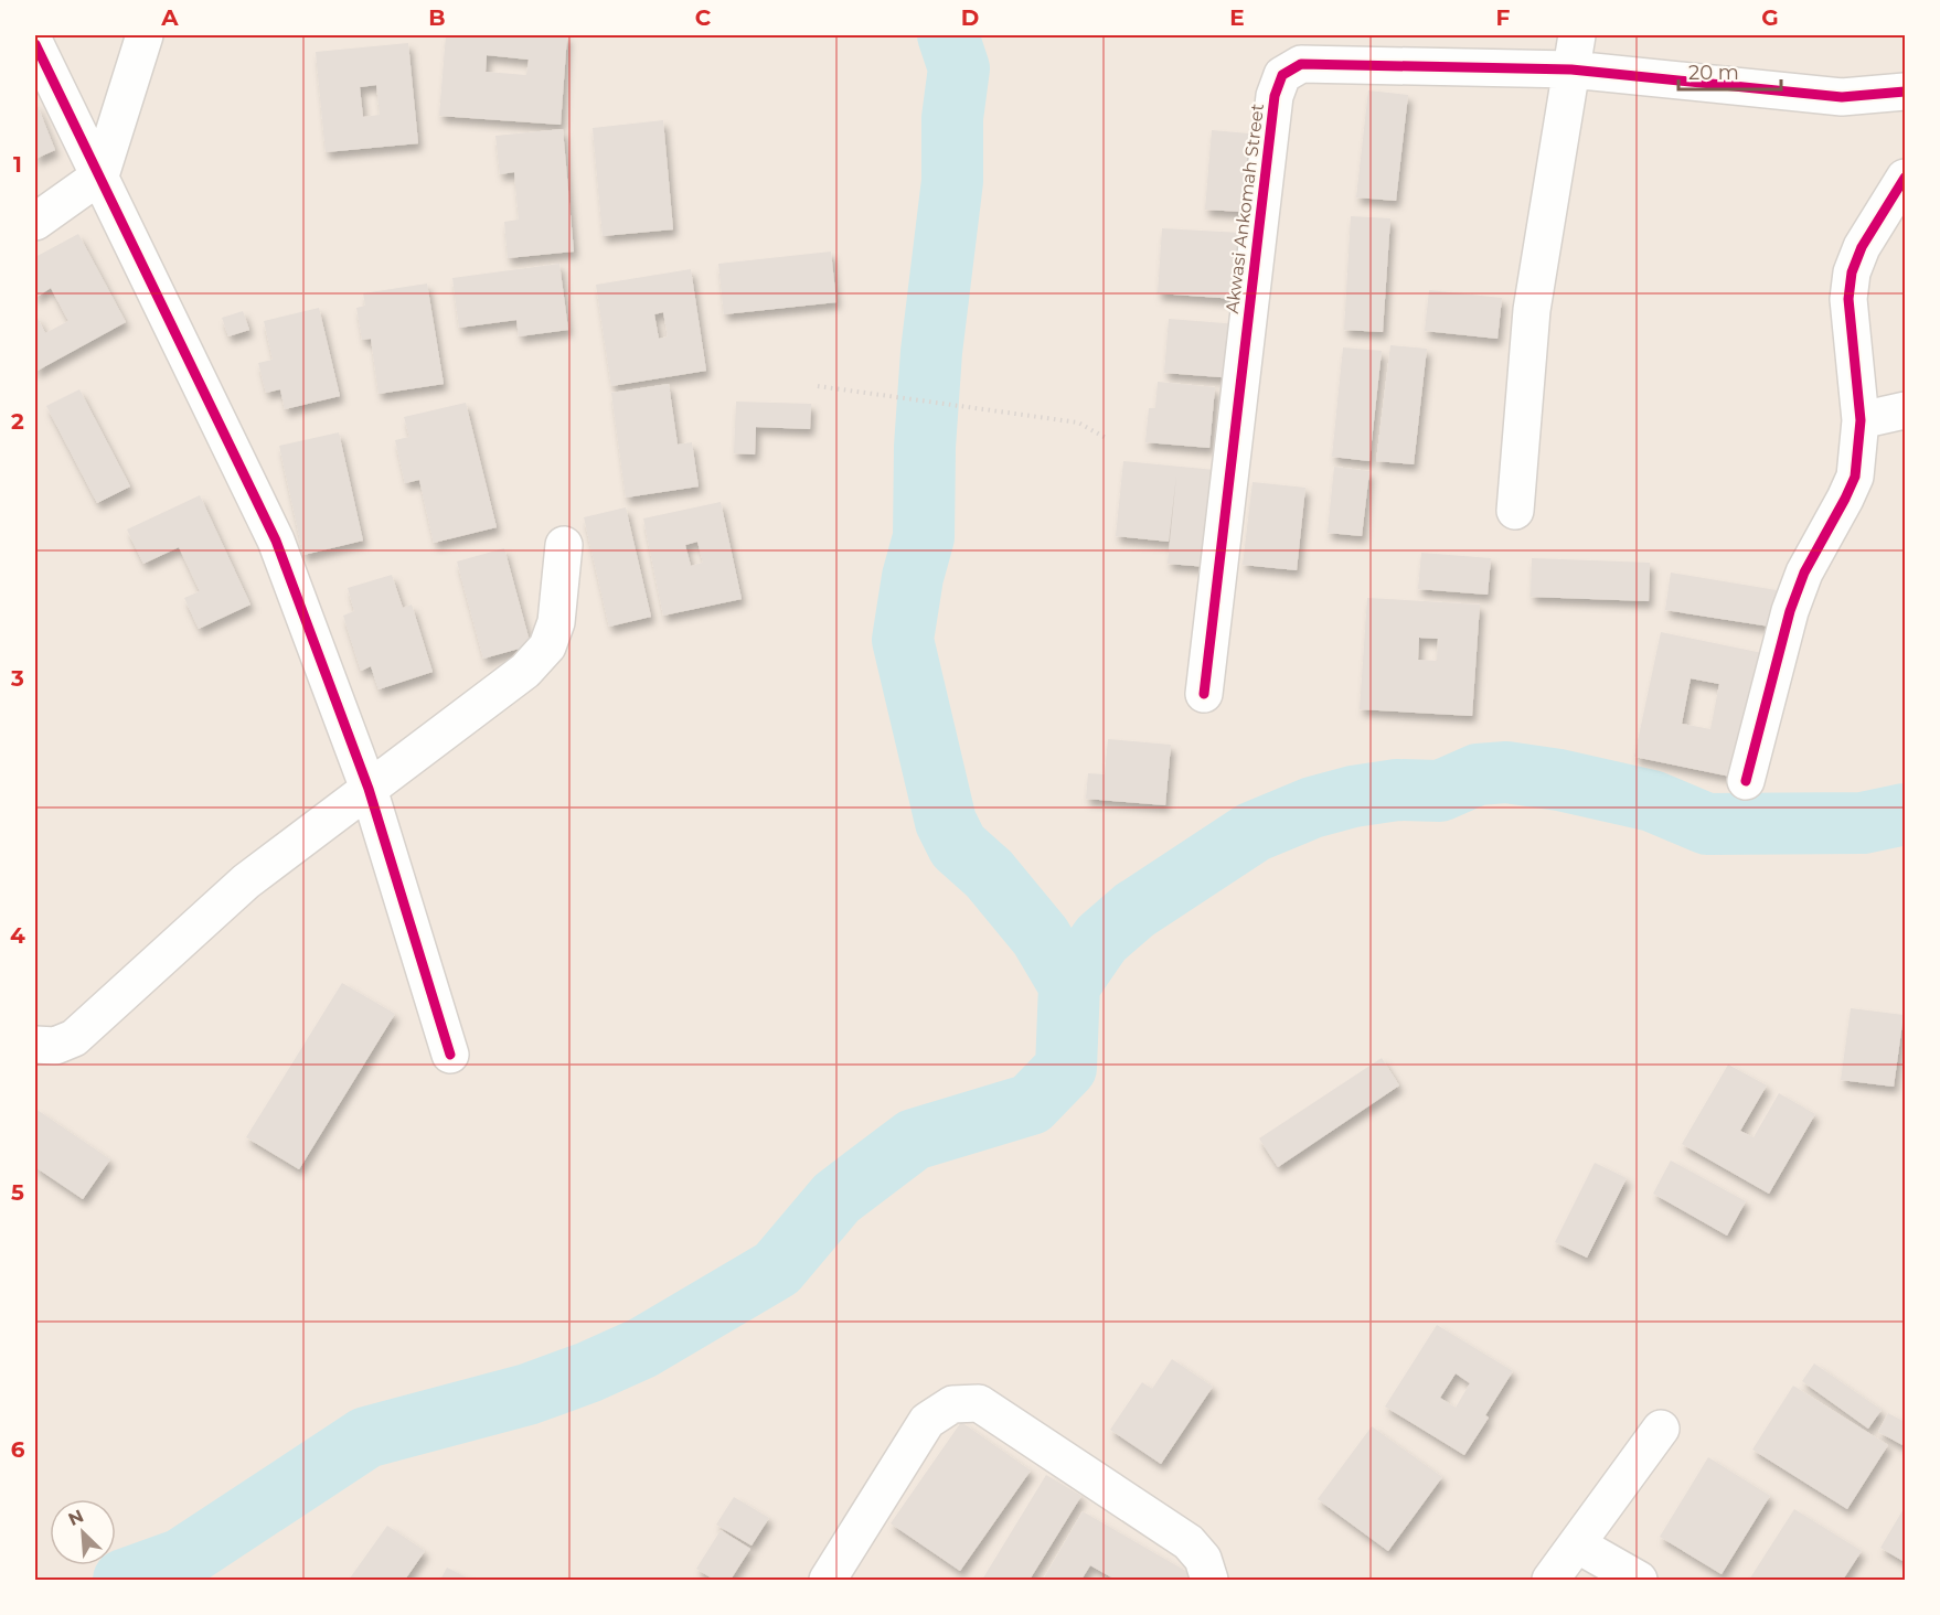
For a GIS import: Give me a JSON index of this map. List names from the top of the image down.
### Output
{
  "streets": {
    "street": ["Akwasi Ankomah Street"]
  },
  "scale_bar": "20 m",
  "north": "top left",
  "grid": {
    "columns": [
      "A",
      "B",
      "C",
      "D",
      "E",
      "F",
      "G"
    ],
    "rows": [
      "1",
      "2",
      "3",
      "4",
      "5",
      "6"
    ]
  }
}
